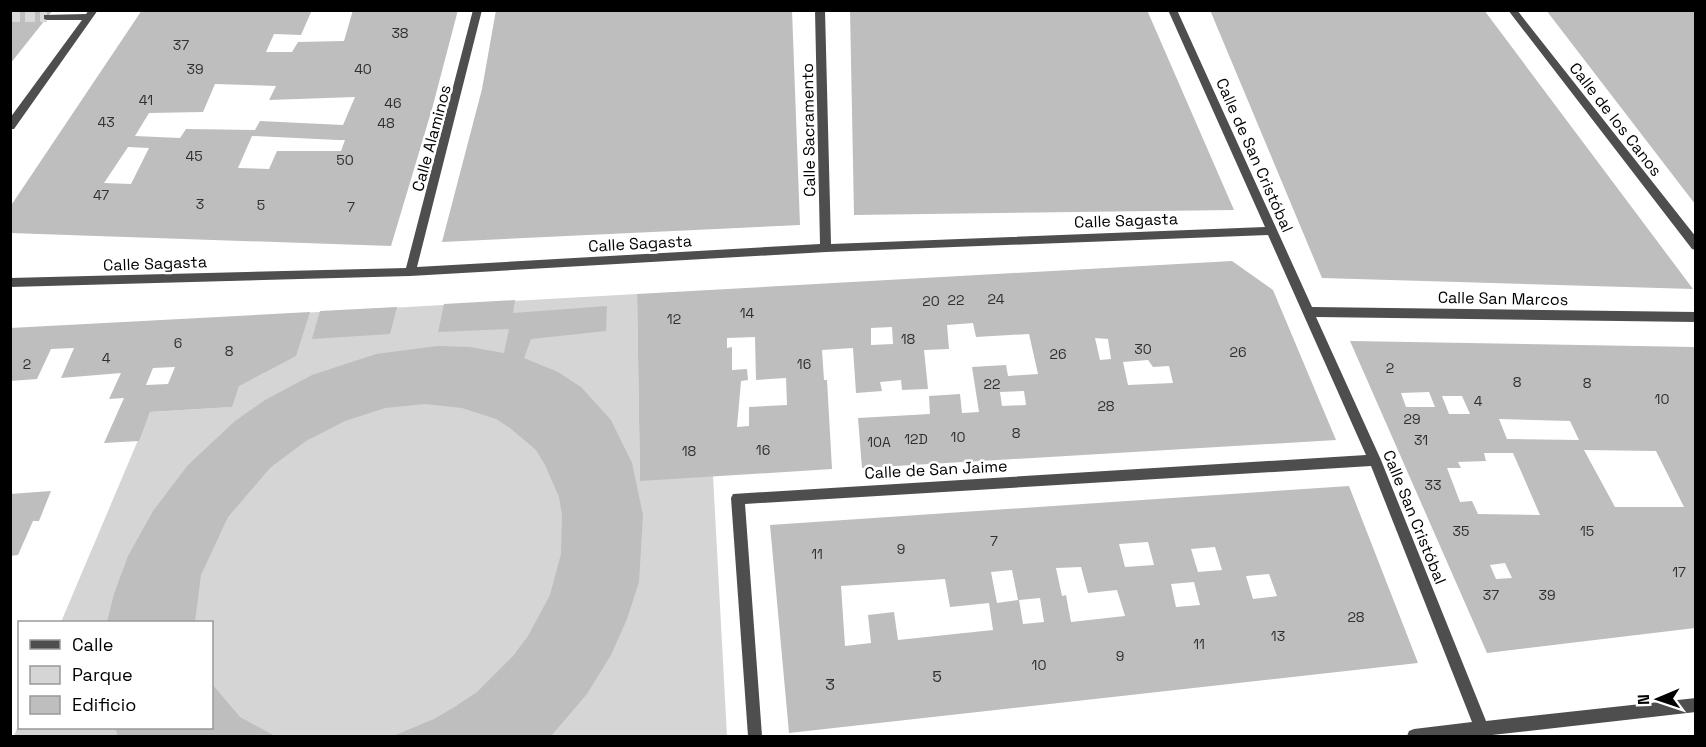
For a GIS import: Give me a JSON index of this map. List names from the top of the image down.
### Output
{
  "streets": {
    "street": [
      "Calle de los Canos",
      "Calle Sacramento",
      "Calle Alaminos",
      "Calle de San Cristóbal",
      "Calle Sagasta",
      "Calle San Marcos",
      "Calle de San Jaime",
      "Calle San Cristóbal"
    ]
  },
  "crossings": [
    ["Calle Sacramento", "Calle Sagasta"],
    ["Calle Alaminos", "Calle Sagasta"],
    ["Calle de San Cristóbal", "Calle Sagasta"],
    ["Calle de San Cristóbal", "Calle San Marcos"],
    ["Calle de San Cristóbal", "Calle San Cristóbal"],
    ["Calle San Marcos", "Calle San Cristóbal"],
    ["Calle de San Jaime", "Calle San Cristóbal"]
  ],
  "house_numbers": [
    "38",
    "37",
    "39",
    "40",
    "41",
    "46",
    "43",
    "48",
    "45",
    "50",
    "47",
    "3",
    "5",
    "7",
    "24",
    "22",
    "20",
    "14",
    "12",
    "18",
    "6",
    "30",
    "8",
    "26",
    "26",
    "4",
    "2",
    "16",
    "2",
    "8",
    "8",
    "22",
    "10",
    "4",
    "28",
    "29",
    "8",
    "10",
    "12D",
    "31",
    "10A",
    "16",
    "18",
    "33",
    "35",
    "15",
    "7",
    "9",
    "11",
    "17",
    "37",
    "39",
    "28",
    "13",
    "11",
    "9",
    "10",
    "5",
    "3"
  ],
  "legend": ["Calle", "Parque", "Edificio"],
  "north": "left"
}
